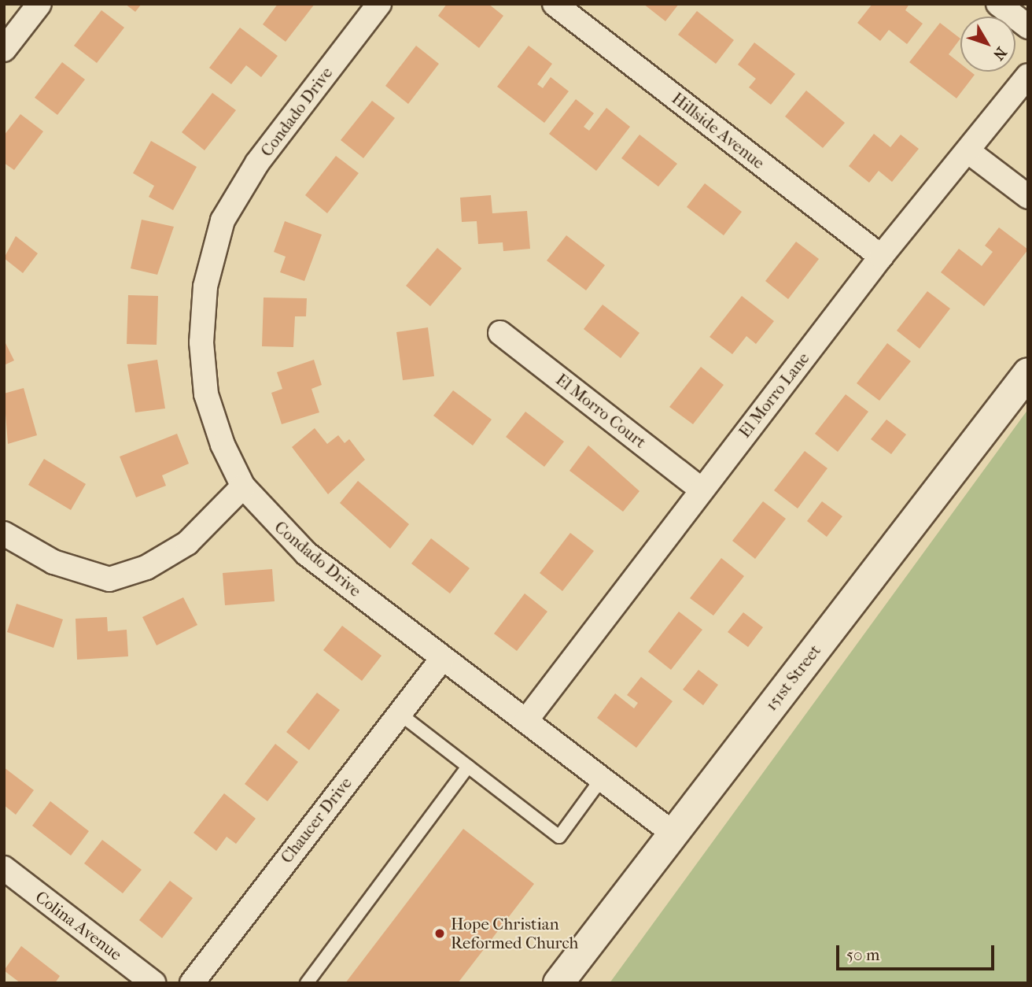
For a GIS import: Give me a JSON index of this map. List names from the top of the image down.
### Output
{
  "streets": {
    "street": [
      "Condado Drive",
      "Hillside Avenue",
      "El Morro Lane",
      "El Morro Court",
      "151st Street",
      "Chaucer Drive",
      "Colina Avenue"
    ]
  },
  "crossings": [
    ["Condado Drive", "El Morro Lane"],
    ["Condado Drive", "151st Street"],
    ["Condado Drive", "Chaucer Drive"],
    ["Hillside Avenue", "El Morro Lane"],
    ["El Morro Lane", "El Morro Court"]
  ],
  "places": ["Hope Christian Reformed Church"],
  "scale_bar": "50 m",
  "north": "bottom right"
}
